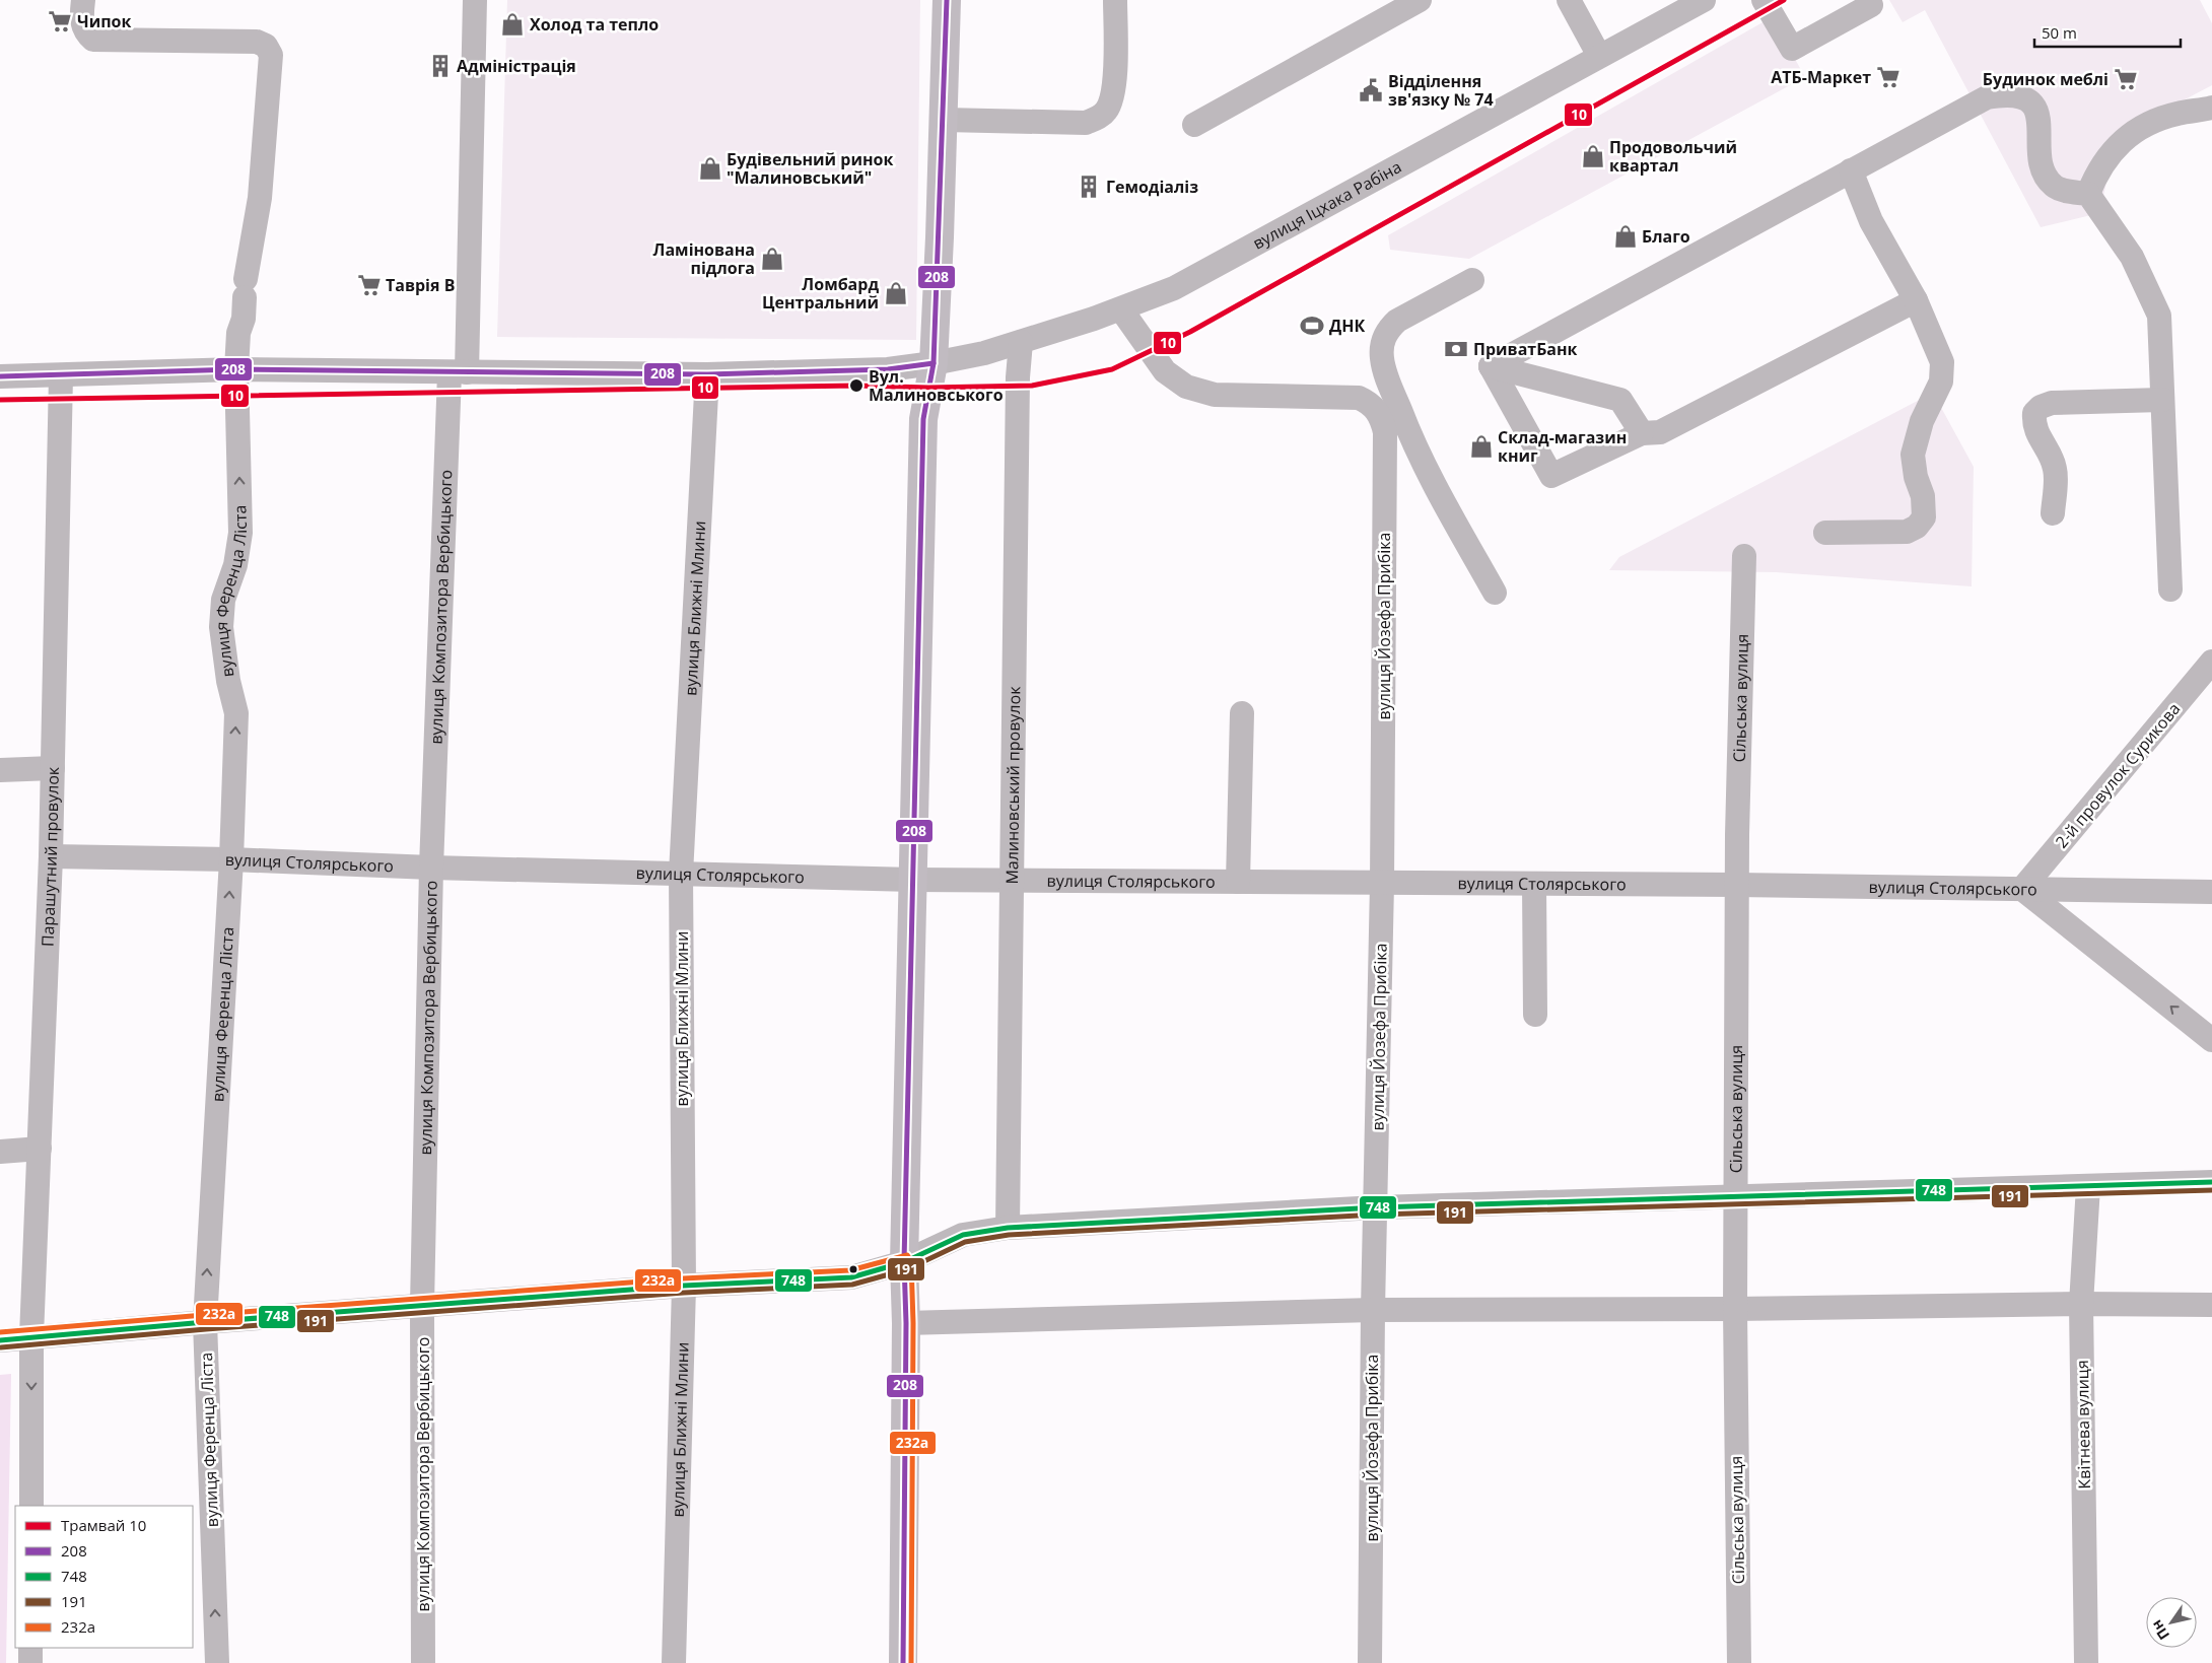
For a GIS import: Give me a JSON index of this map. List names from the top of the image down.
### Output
{
  "streets": {
    "street": [
      "вулиця Іцхака Рабіна",
      "вулиця Ференца Ліста",
      "вулиця Композитора Вербицького",
      "вулиця Ближні Млини",
      "вулиця Йозефа Прибіка",
      "Сільська вулиця",
      "2-й провулок Сурикова",
      "Малиновський провулок",
      "Парашутний провулок",
      "вулиця Столярського",
      "Квітнева вулиця"
    ]
  },
  "crossings": [
    ["вулиця Іцхака Рабіна", "вулиця Ференца Ліста"],
    ["вулиця Іцхака Рабіна", "вулиця Композитора Вербицького"],
    ["вулиця Іцхака Рабіна", "вулиця Ближні Млини"],
    ["вулиця Іцхака Рабіна", "Малиновський провулок"],
    ["вулиця Іцхака Рабіна", "Парашутний провулок"],
    ["вулиця Ференца Ліста", "вулиця Столярського"],
    ["вулиця Композитора Вербицького", "вулиця Столярського"],
    ["вулиця Ближні Млини", "вулиця Столярського"],
    ["вулиця Йозефа Прибіка", "вулиця Столярського"],
    ["Сільська вулиця", "вулиця Столярського"],
    ["2-й провулок Сурикова", "вулиця Столярського"],
    ["Малиновський провулок", "вулиця Столярського"],
    ["Парашутний провулок", "вулиця Столярського"]
  ],
  "one_way": ["вулиця Ференца Ліста"],
  "places": {
    "supermarket": [
      "Чипок",
      "АТБ-Маркет",
      "Будинок меблі",
      "Таврія В"
    ],
    "shop": [
      "Холод та тепло",
      "Продовольчий квартал",
      "Будівельний ринок \"Малиновський\"",
      "Благо",
      "Ламінована підлога",
      "Ломбард Центральний",
      "Склад-магазин книг"
    ],
    "building": ["Адміністрація", "Гемодіаліз"],
    "public building": ["Відділення зв'язку № 74"],
    "sports": ["ДНК"],
    "bank": ["ПриватБанк"],
    "other": ["Вул. Малиновського"]
  },
  "lines": [
    "tram line 10",
    "transit line 208",
    "transit line 748",
    "transit line 191",
    "transit line 232а"
  ],
  "legend": [
    "Трамвай 10",
    "208",
    "748",
    "191",
    "232а"
  ],
  "scale_bar": "50 m",
  "north": "bottom left"
}
